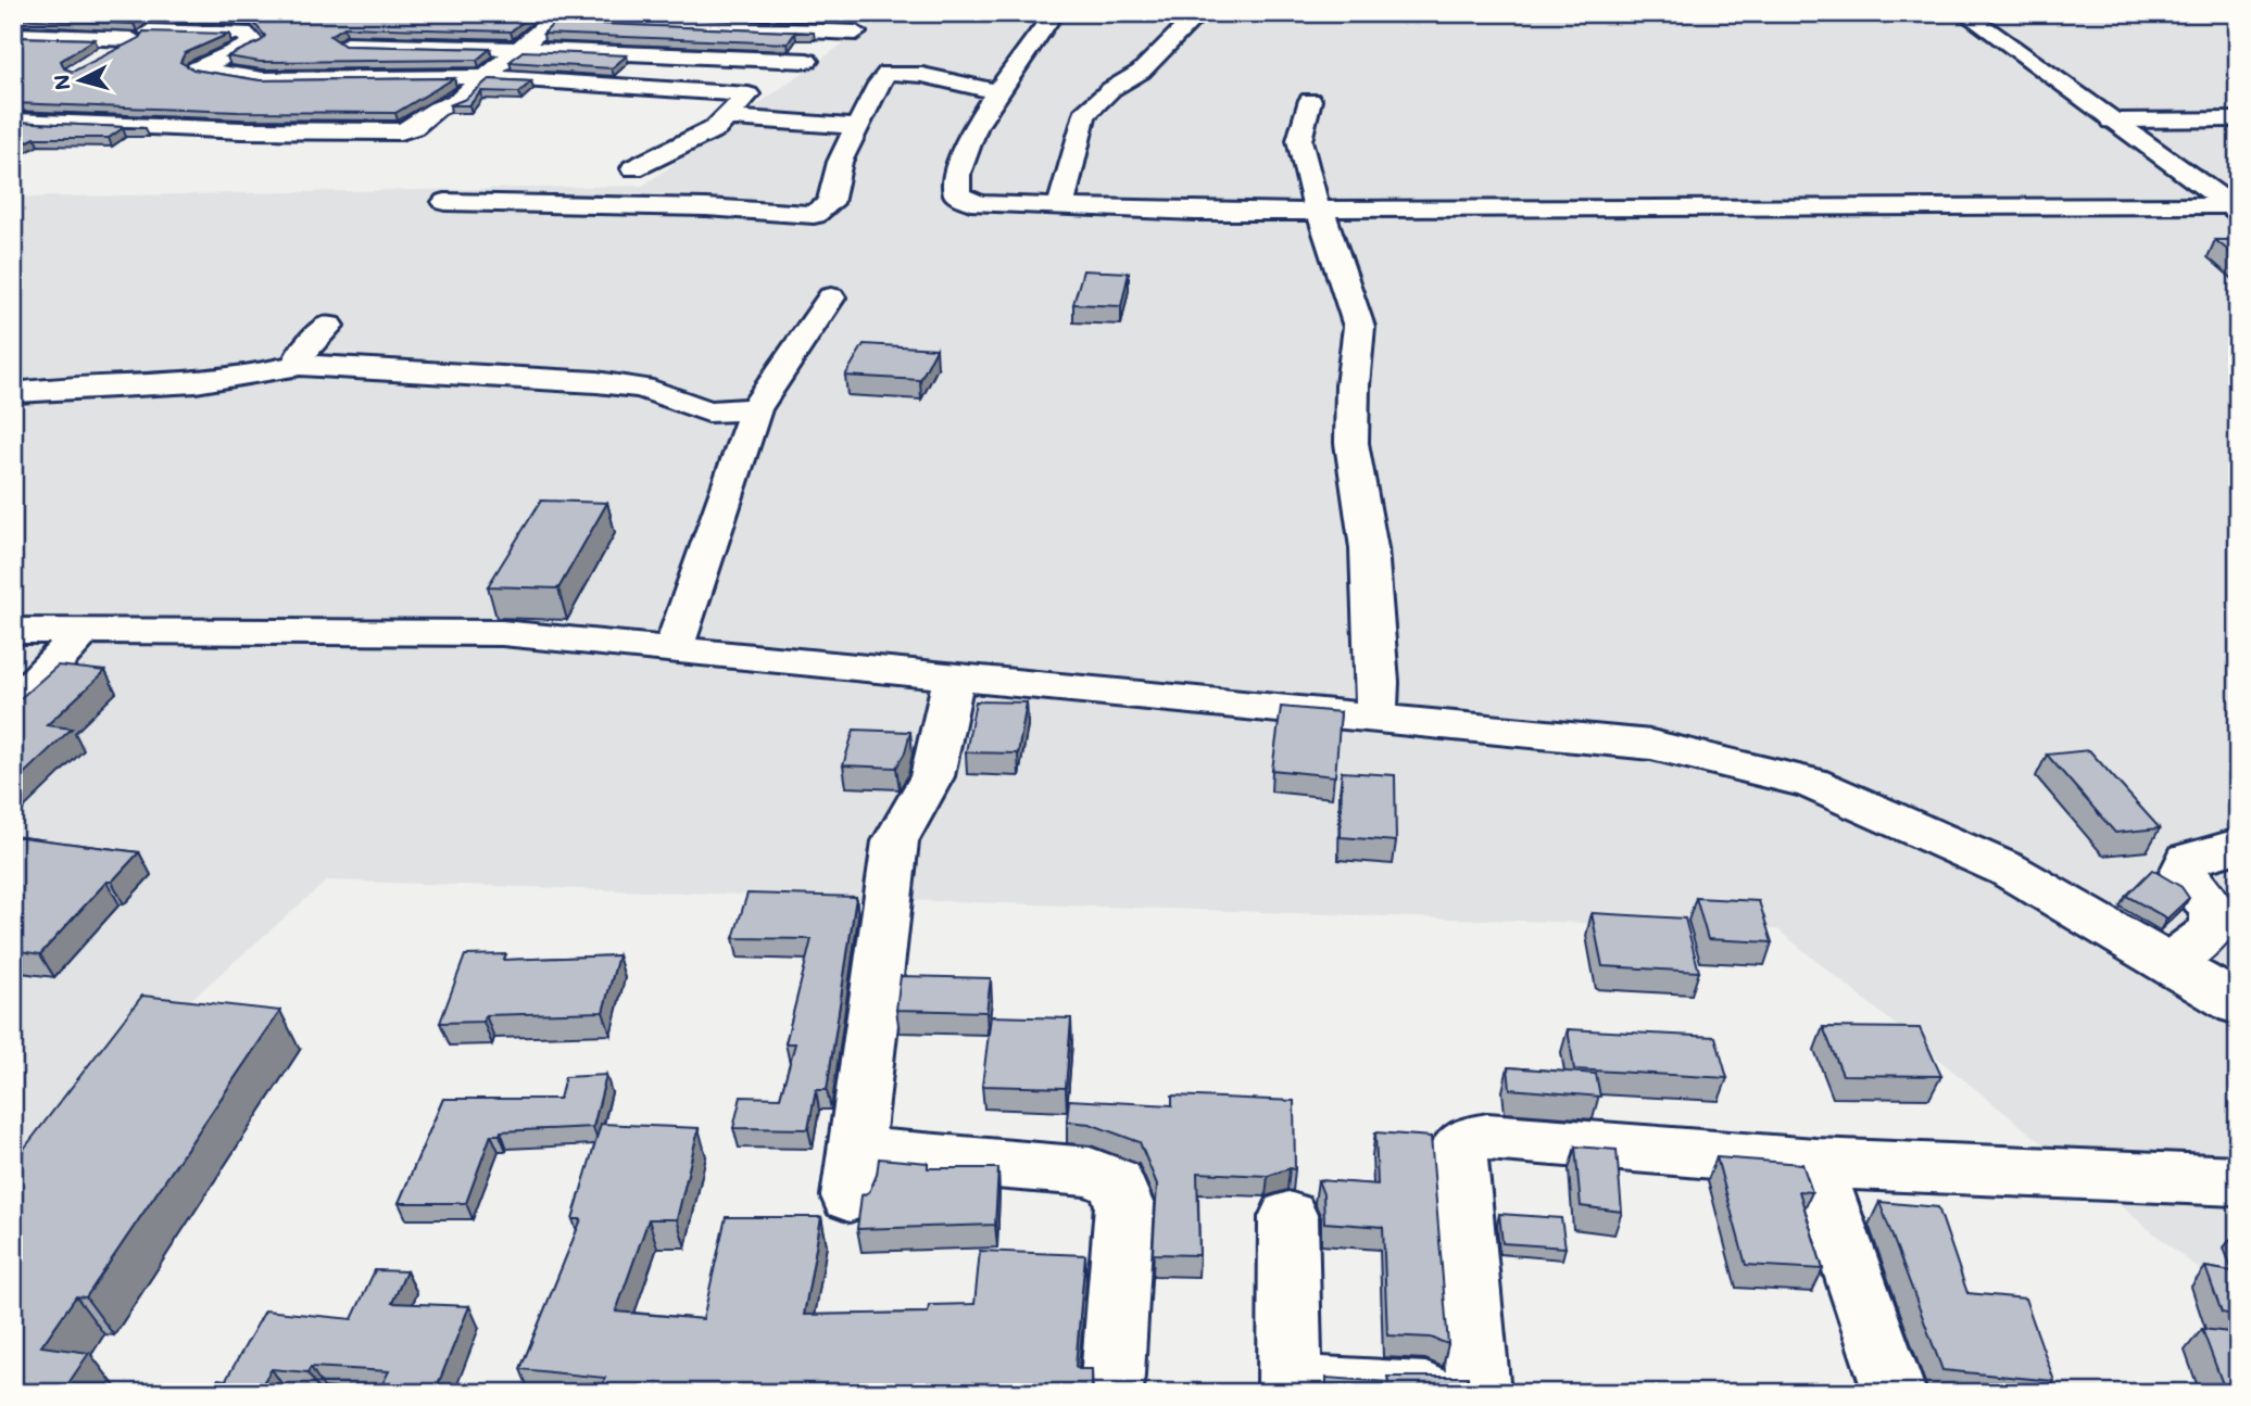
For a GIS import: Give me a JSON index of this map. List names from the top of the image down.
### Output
{
  "north": "left"
}
